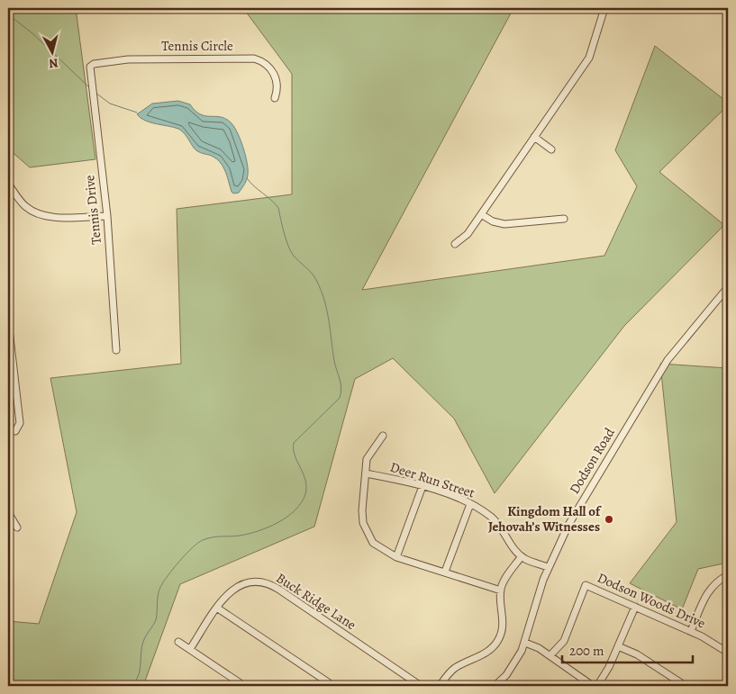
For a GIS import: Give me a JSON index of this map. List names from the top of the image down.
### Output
{
  "streets": {
    "street": [
      "Tennis Circle",
      "Tennis Drive",
      "Dodson Road",
      "Deer Run Street",
      "Dodson Woods Drive",
      "Buck Ridge Lane"
    ]
  },
  "crossings": [
    ["Tennis Circle", "Tennis Drive"]
  ],
  "places": ["Kingdom Hall of Jehovah’s Witnesses"],
  "scale_bar": "200 m",
  "north": "bottom"
}
